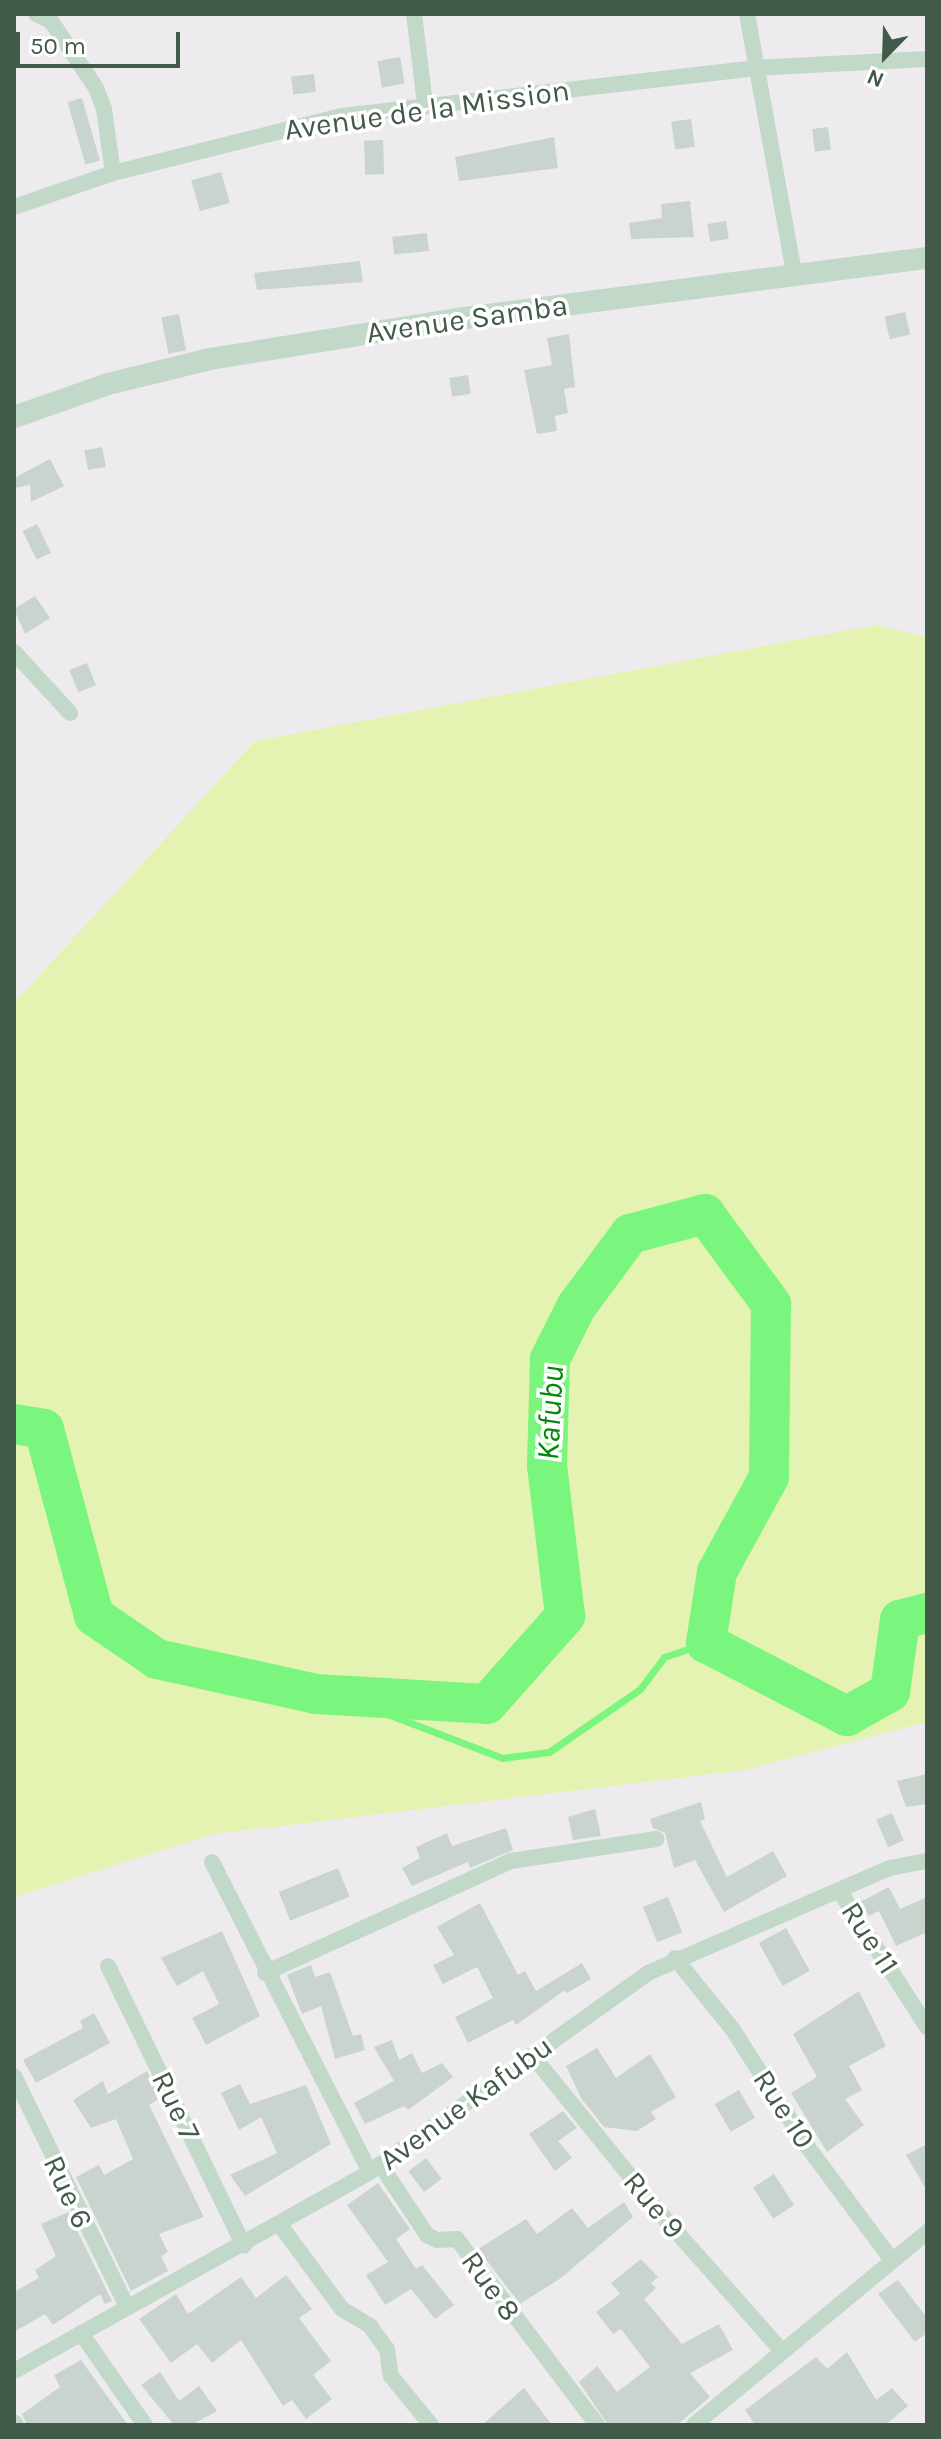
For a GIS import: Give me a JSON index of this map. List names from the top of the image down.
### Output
{
  "streets": {
    "street": [
      "Avenue de la Mission",
      "Avenue Samba",
      "Rue 11",
      "Avenue Kafubu",
      "Rue 7",
      "Rue 10",
      "Rue 6",
      "Rue 9",
      "Rue 8"
    ]
  },
  "crossings": [
    ["Rue 11", "Avenue Kafubu"],
    ["Avenue Kafubu", "Rue 7"],
    ["Avenue Kafubu", "Rue 10"],
    ["Avenue Kafubu", "Rue 6"],
    ["Avenue Kafubu", "Rue 9"],
    ["Avenue Kafubu", "Rue 8"]
  ],
  "water": ["Kafubu"],
  "scale_bar": "50 m",
  "north": "bottom left"
}
